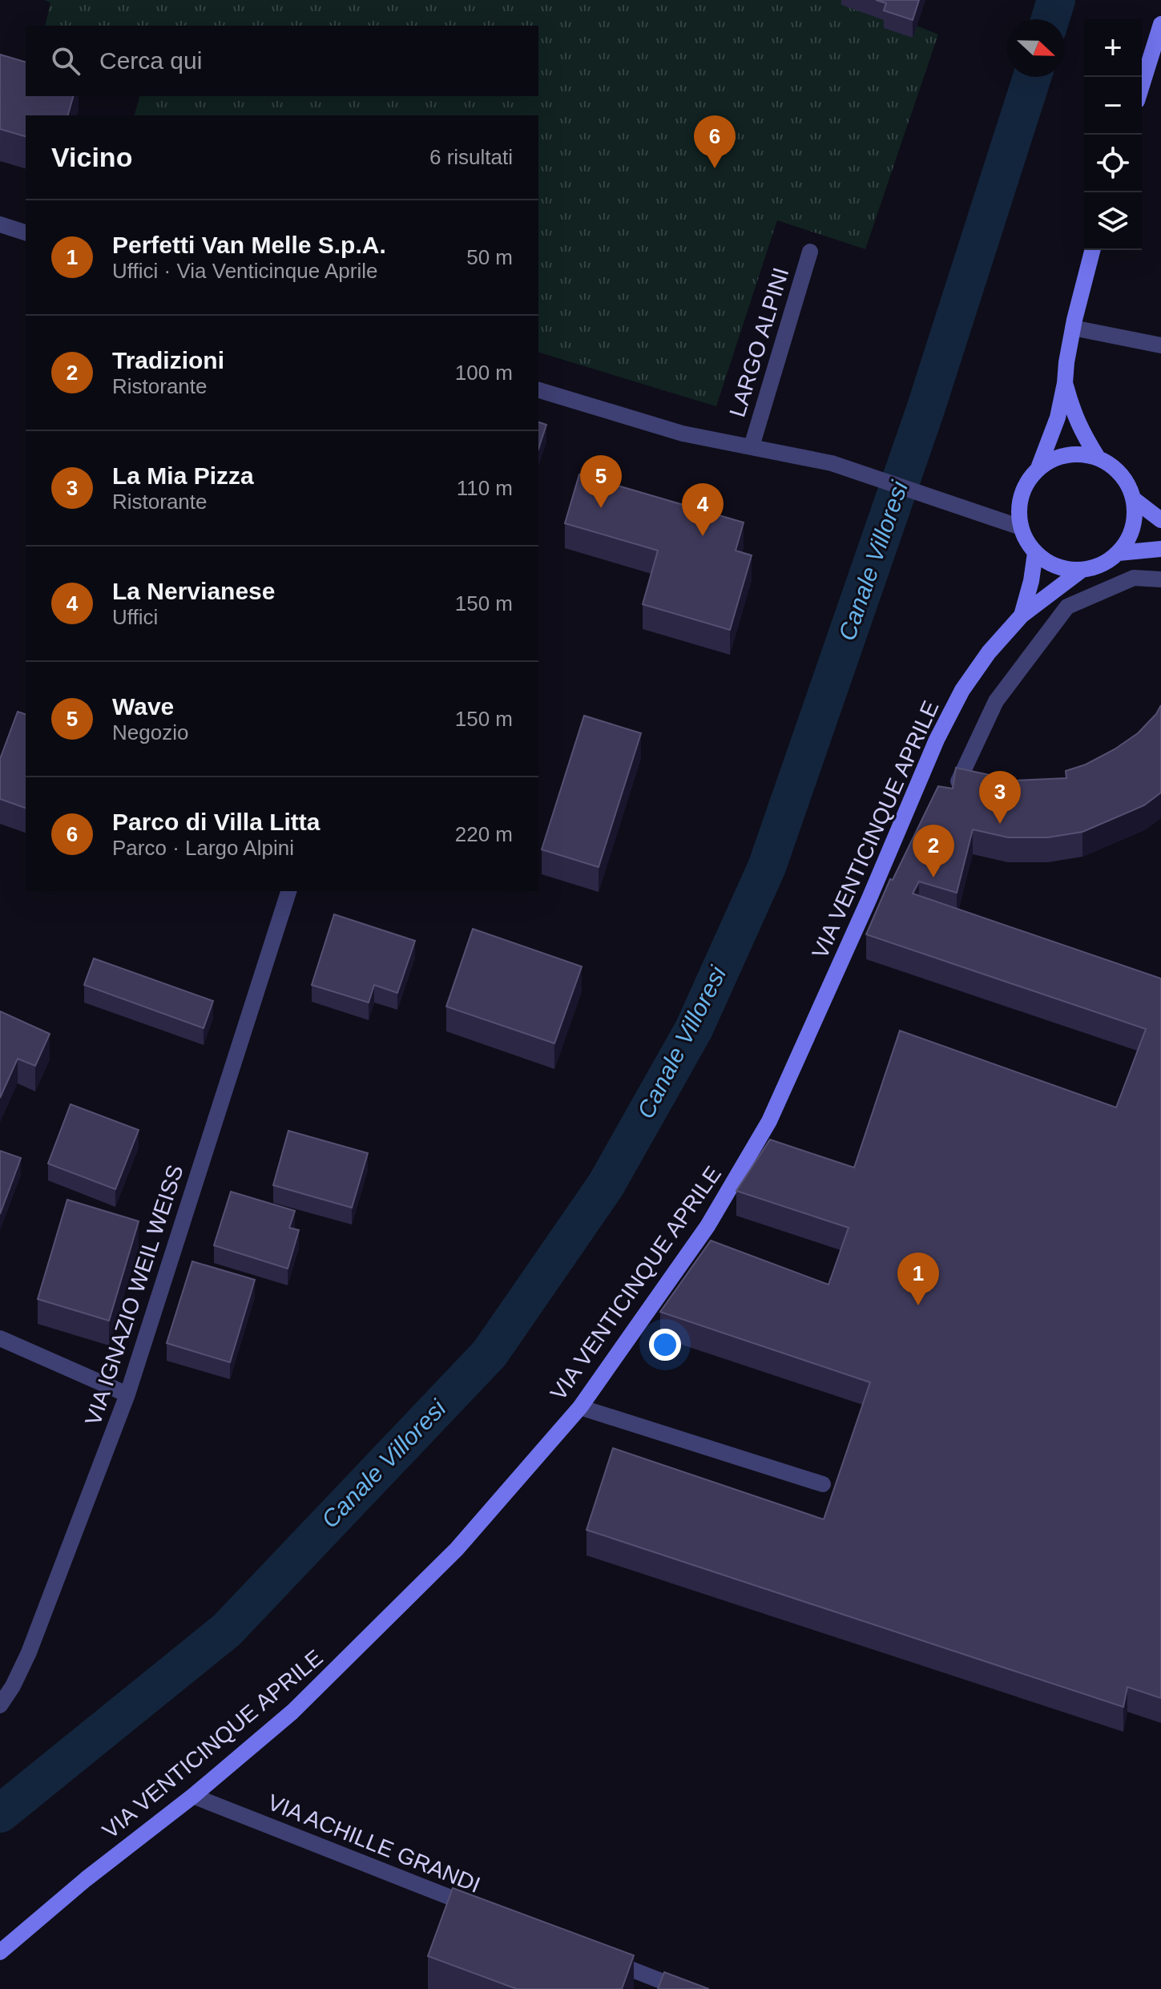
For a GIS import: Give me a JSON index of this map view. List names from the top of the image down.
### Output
{
  "streets": {
    "street": [
      "LARGO ALPINI",
      "VIA VENTICINQUE APRILE",
      "VIA IGNAZIO WEIL WEISS",
      "VIA ACHILLE GRANDI"
    ]
  },
  "crossings": [
    ["VIA VENTICINQUE APRILE", "VIA ACHILLE GRANDI"]
  ],
  "water": ["Canale Villoresi"],
  "north": "right",
  "page": {
    "map_buttons": ["+", "−"],
    "search": "Cerca qui",
    "pins": [
      "6",
      "5",
      "4",
      "3",
      "2",
      "1"
    ],
    "heading": ["Vicino", "6 risultati"],
    "list": [
      {
        "mark": "1",
        "name": "Perfetti Van Melle S.p.A.",
        "note": "Uffici · Via Venticinque Aprile",
        "value": "50 m"
      },
      {
        "mark": "2",
        "name": "Tradizioni",
        "note": "Ristorante",
        "value": "100 m"
      },
      {
        "mark": "3",
        "name": "La Mia Pizza",
        "note": "Ristorante",
        "value": "110 m"
      },
      {
        "mark": "4",
        "name": "La Nervianese",
        "note": "Uffici",
        "value": "150 m"
      },
      {
        "mark": "5",
        "name": "Wave",
        "note": "Negozio",
        "value": "150 m"
      },
      {
        "mark": "6",
        "name": "Parco di Villa Litta",
        "note": "Parco · Largo Alpini",
        "value": "220 m"
      }
    ]
  }
}
